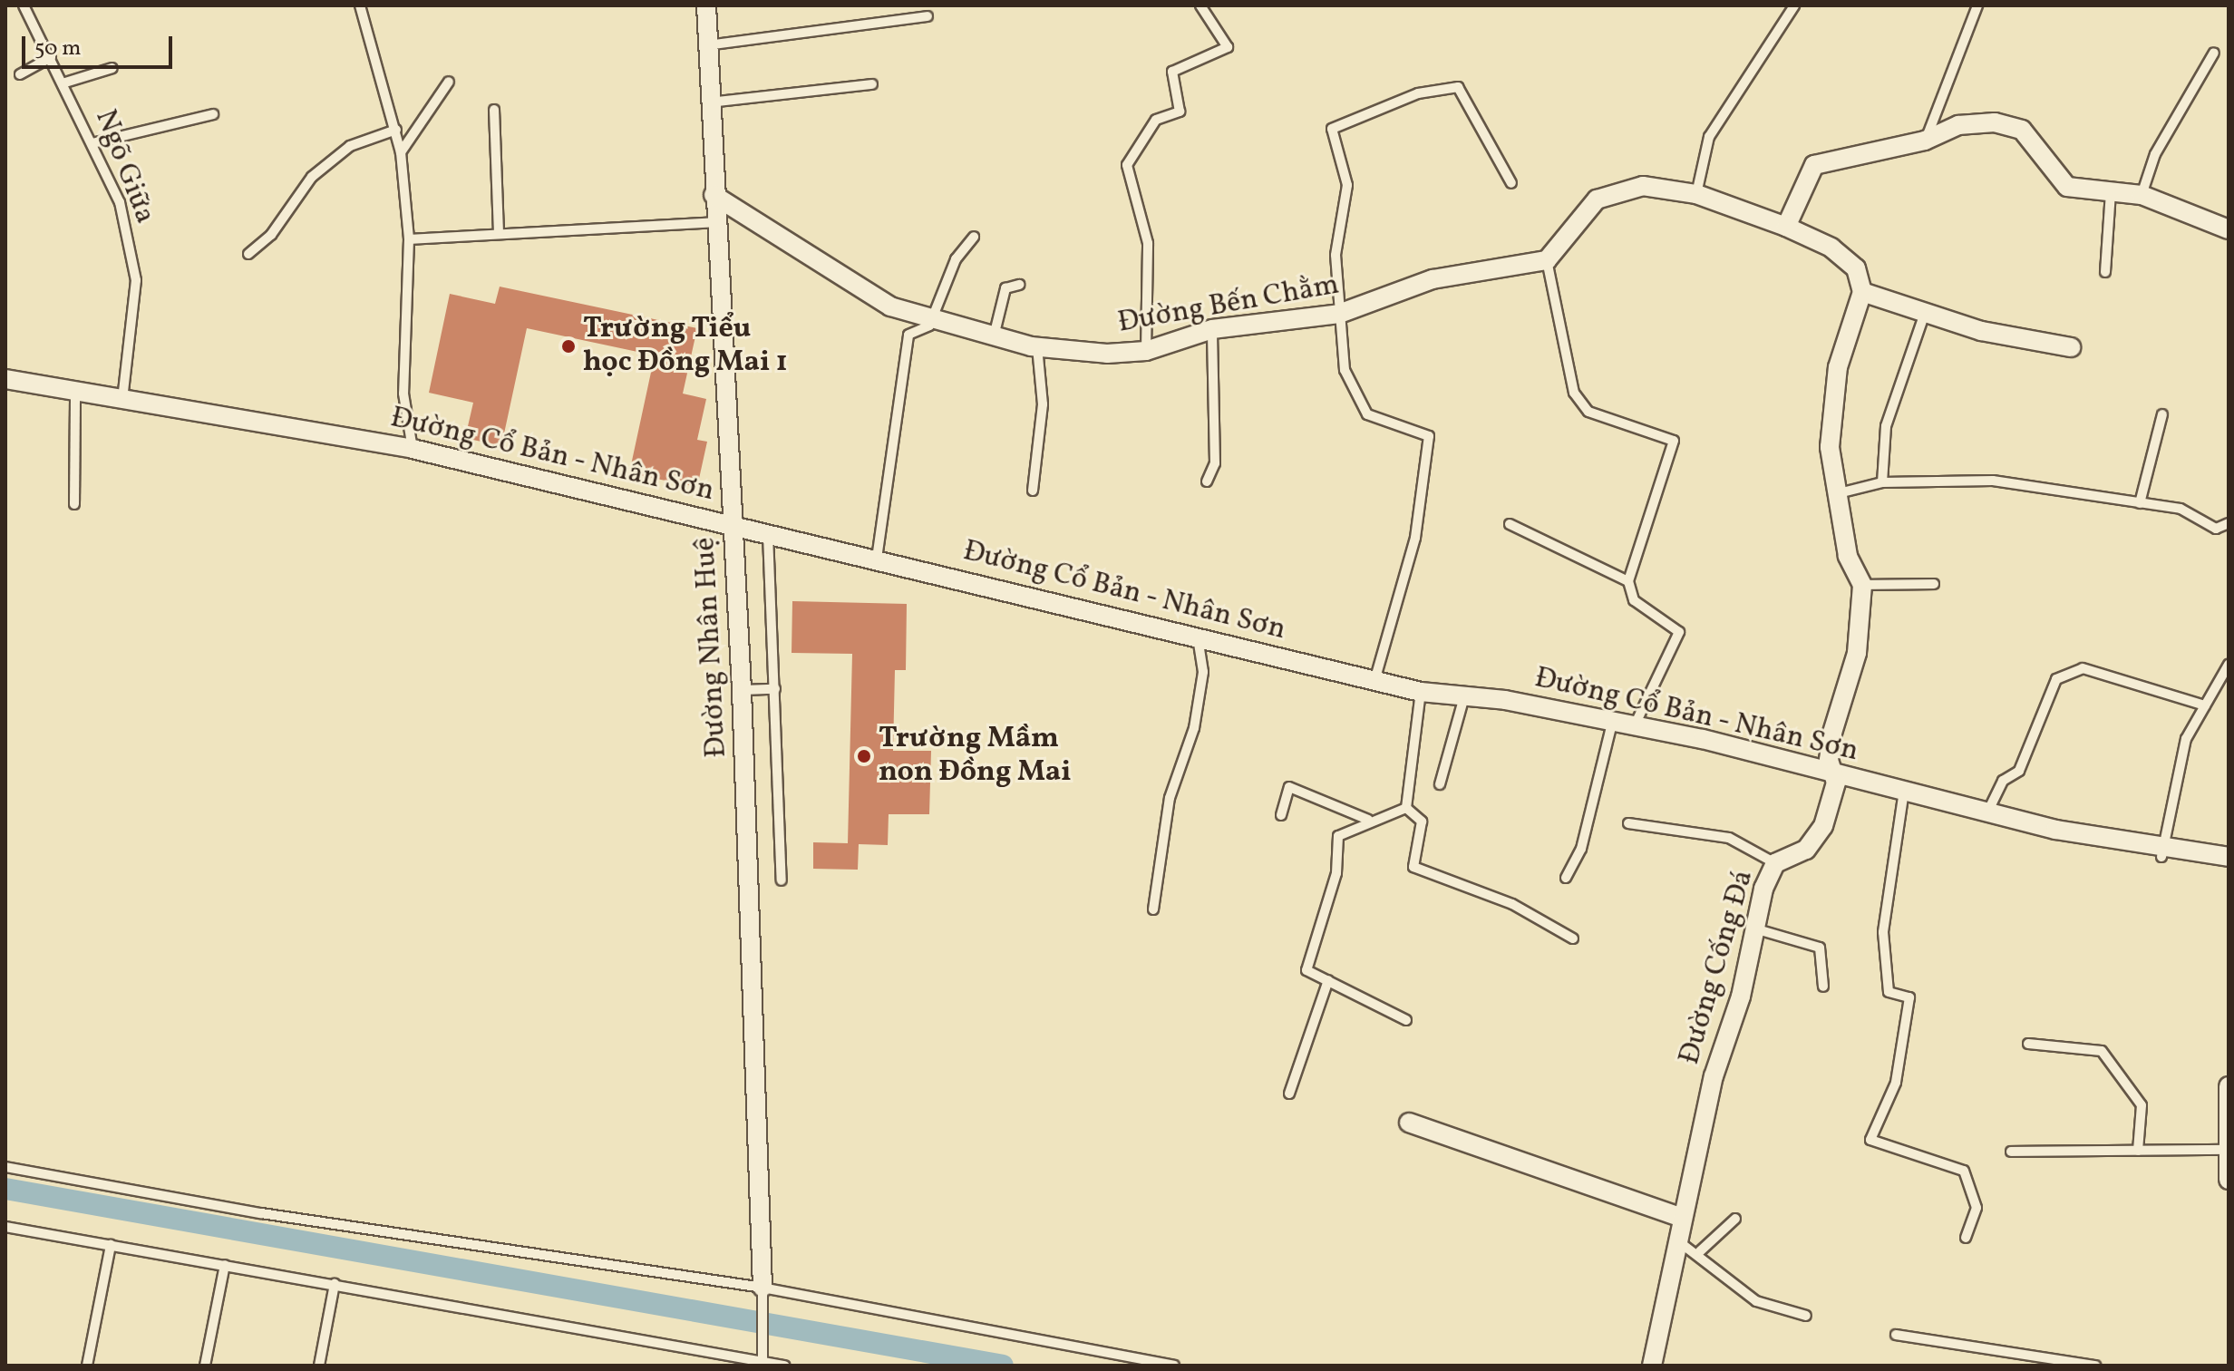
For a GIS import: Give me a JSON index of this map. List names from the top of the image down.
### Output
{
  "streets": {
    "street": [
      "Đường Bến Chằm",
      "Đường Cổ Bản - Nhân Sơn",
      "Đường Nhân Huệ",
      "Đường Cống Đá"
    ],
    "lane": ["Ngõ Giữa"]
  },
  "crossings": [
    ["Ngõ Giữa", "Đường Cổ Bản - Nhân Sơn"],
    ["Đường Bến Chằm", "Đường Nhân Huệ"],
    ["Đường Cổ Bản - Nhân Sơn", "Đường Nhân Huệ"],
    ["Đường Cổ Bản - Nhân Sơn", "Đường Cống Đá"]
  ],
  "places": ["Trường Tiểu học Đồng Mai 1", "Trường Mầm non Đồng Mai"],
  "scale_bar": "50 m"
}
